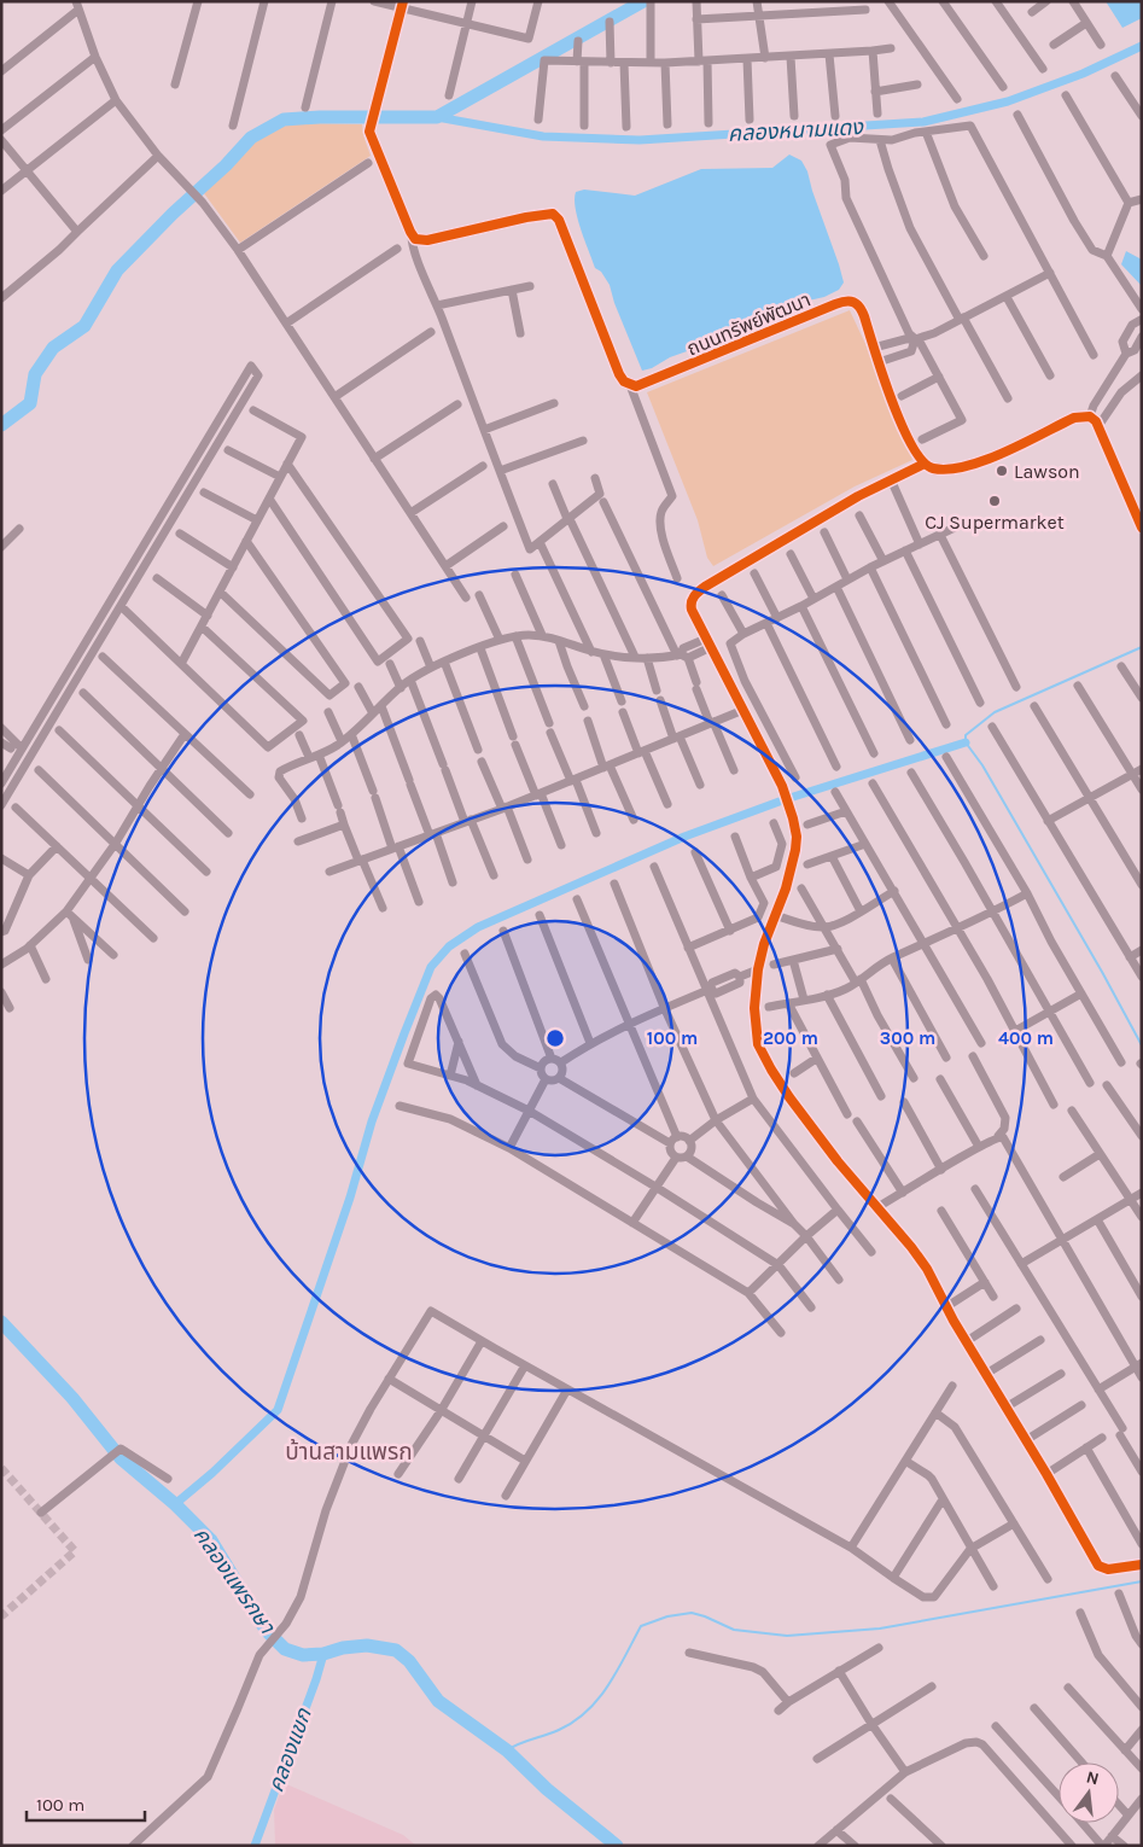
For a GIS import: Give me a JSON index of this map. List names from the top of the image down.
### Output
{
  "streets": {
    "street": ["ถนนทรัพย์พัฒนา"]
  },
  "districts": ["บ้านสามแพรก"],
  "water": ["คลองหนามแดง", "คลองแพรกษา", "คลองแขก"],
  "places": ["Lawson", "CJ Supermarket"],
  "scale_bar": "100 m",
  "north": "top",
  "rings": [
    "100 m",
    "200 m",
    "300 m",
    "400 m"
  ]
}
